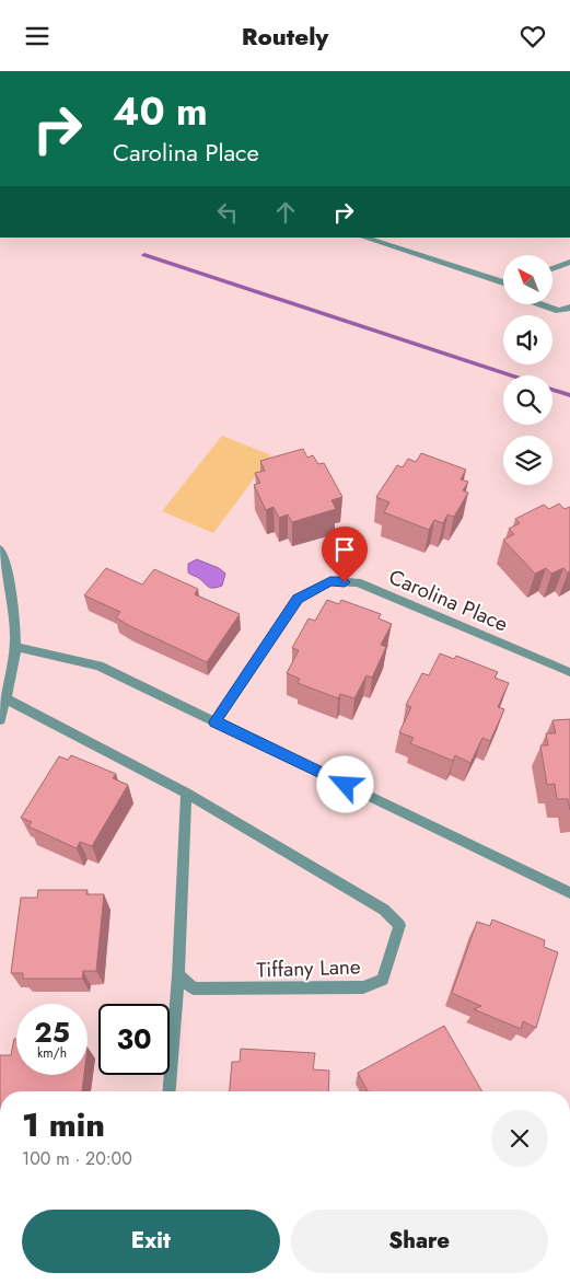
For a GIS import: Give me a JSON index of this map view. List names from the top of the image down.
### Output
{
  "streets": {
    "street": ["Carolina Place", "Tiffany Lane"]
  },
  "north": "top left",
  "page": {
    "header": "Routely",
    "turn": ["40 m", "Carolina Place"],
    "speed": "25 km/h",
    "limit": "30",
    "heading": ["1 min", "100 m · 20:00"],
    "buttons": ["Exit", "Share"]
  }
}
